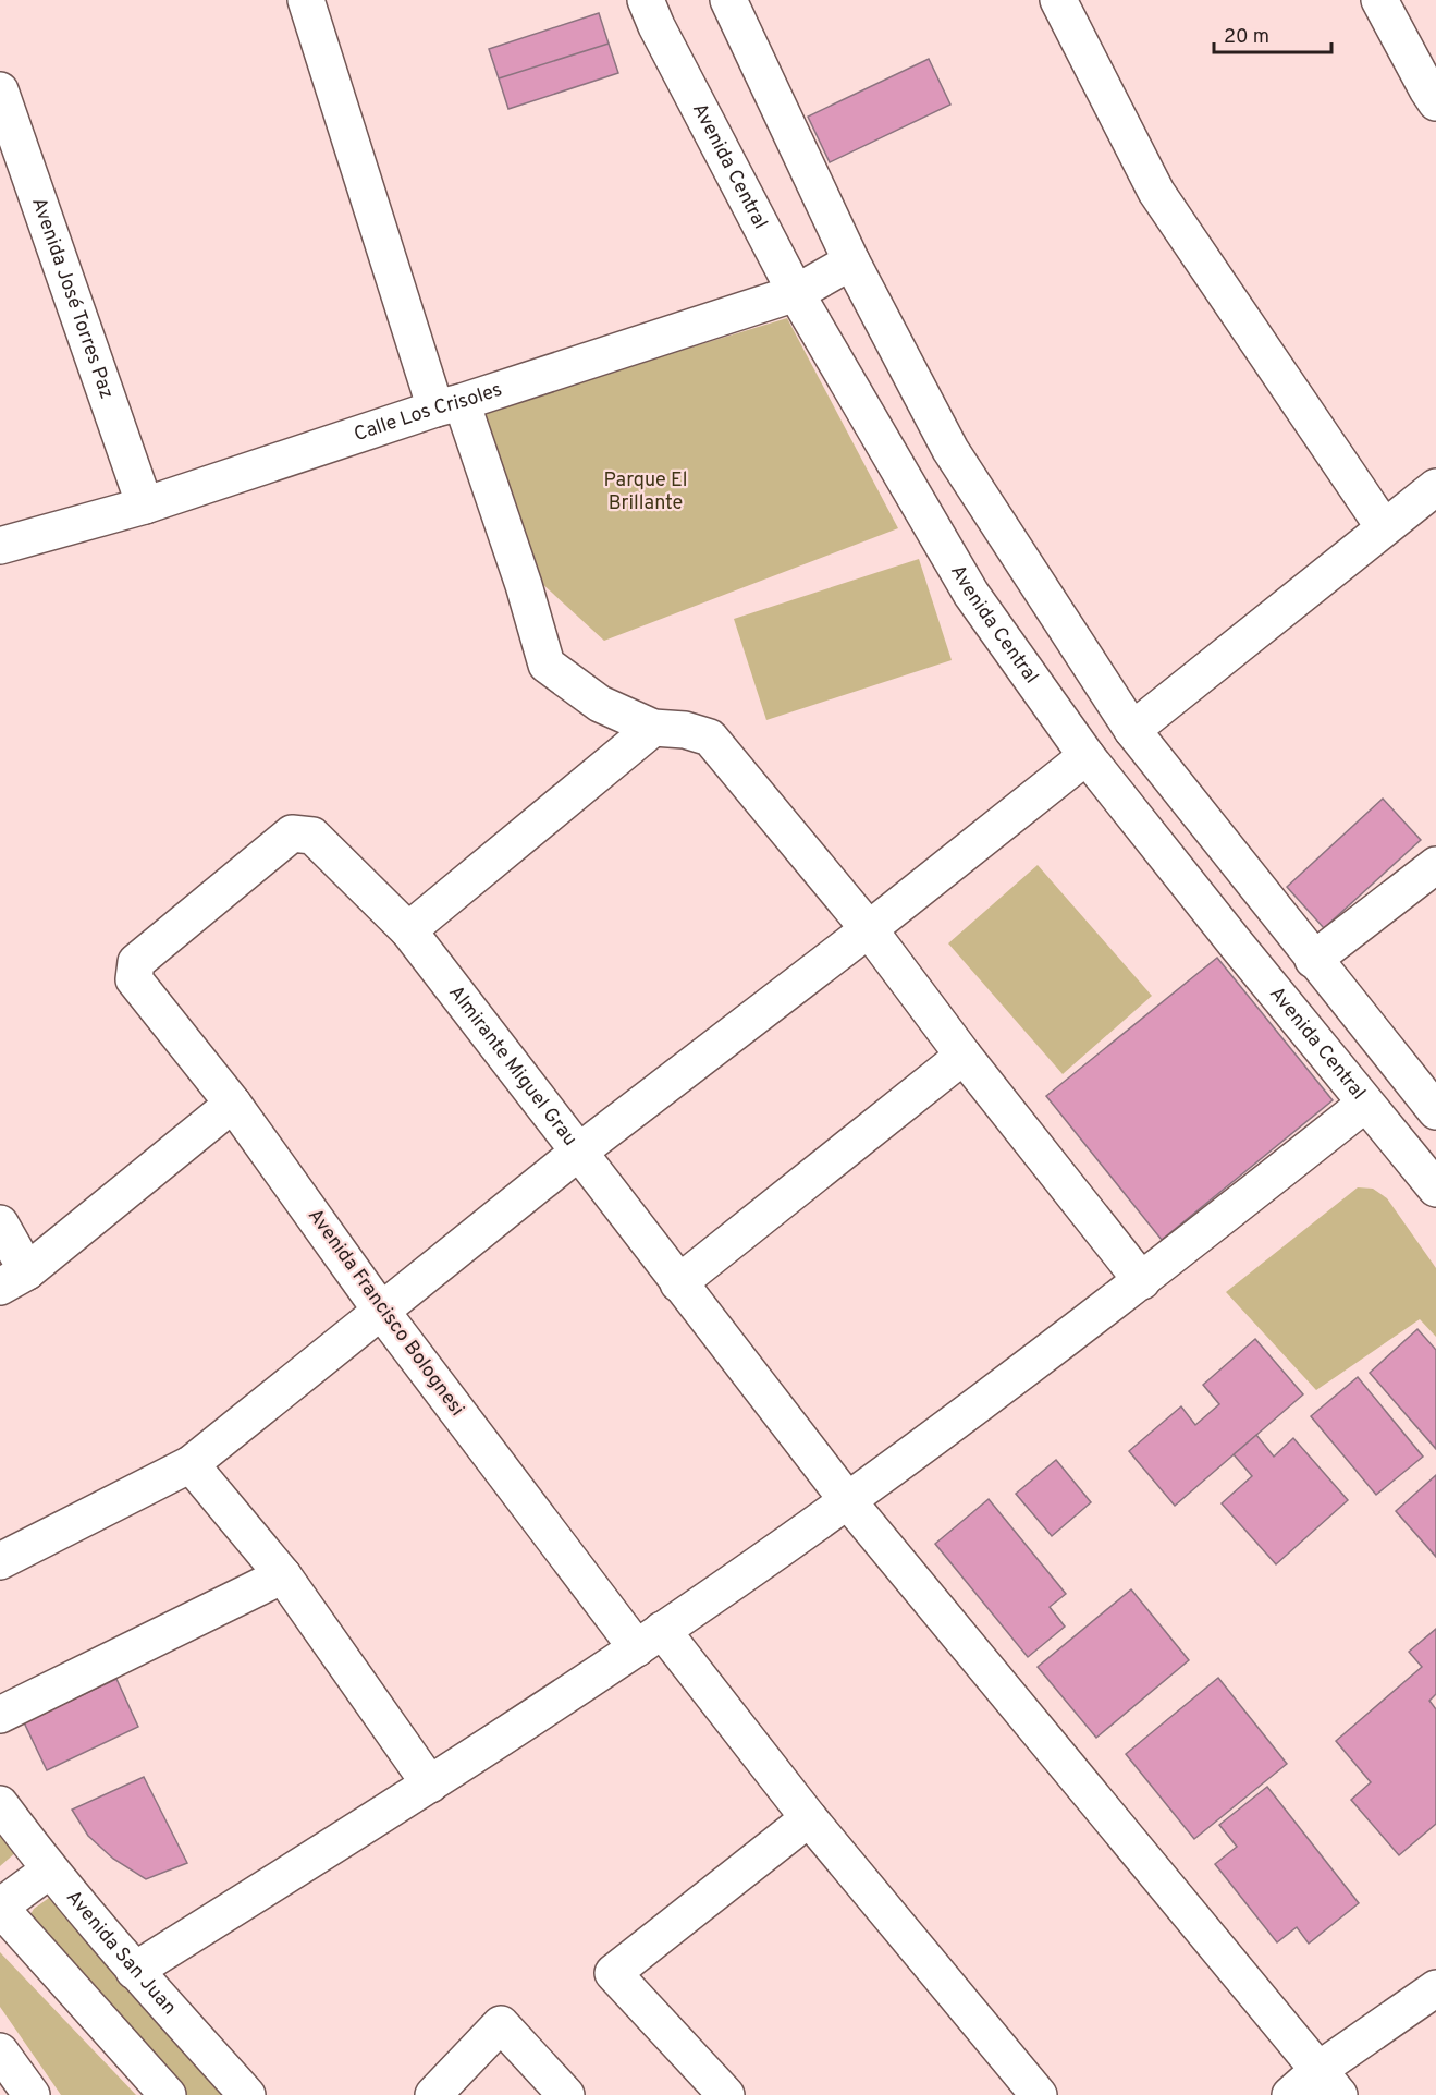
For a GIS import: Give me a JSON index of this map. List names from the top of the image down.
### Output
{
  "streets": {
    "street": [
      "Avenida Central",
      "Avenida José Torres Paz",
      "Calle Los Crisoles",
      "Almirante Miguel Grau",
      "Avenida Francisco Bolognesi",
      "Avenida San Juan"
    ]
  },
  "crossings": [
    ["Avenida Central", "Calle Los Crisoles"],
    ["Avenida José Torres Paz", "Calle Los Crisoles"],
    ["Almirante Miguel Grau", "Avenida Francisco Bolognesi"]
  ],
  "parks": ["Parque El Brillante"],
  "scale_bar": "20 m"
}
